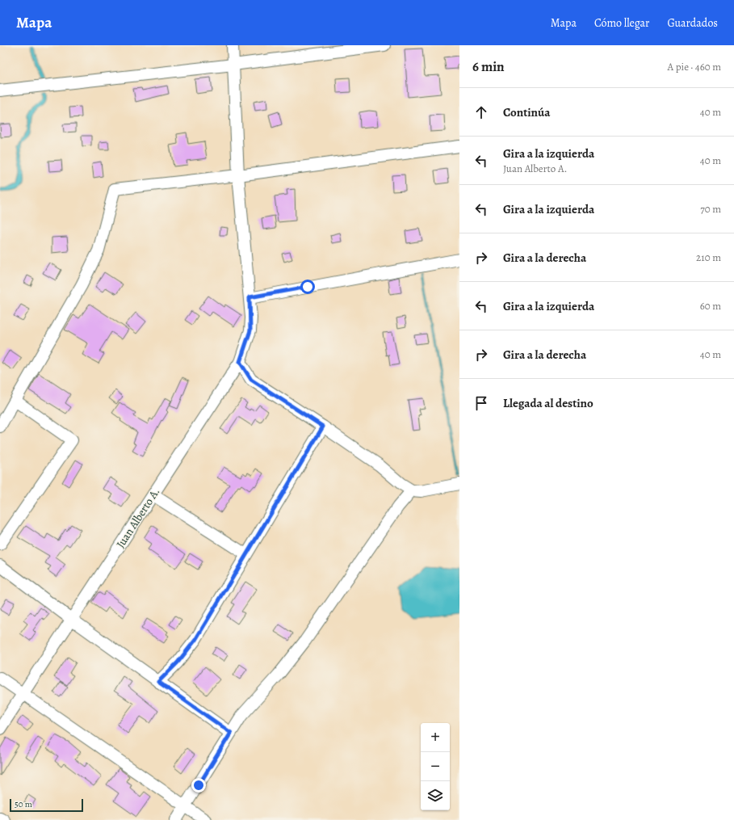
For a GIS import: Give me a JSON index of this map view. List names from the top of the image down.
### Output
{
  "streets": {
    "street": ["Juan Alberto A."]
  },
  "scale_bar": "50 m",
  "page": {
    "header": "Mapa",
    "nav": ["Mapa", "Cómo llegar", "Guardados"],
    "heading": ["6 min", "A pie · 460 m"],
    "list": [
      ["Continúa", "40 m"],
      ["Gira a la izquierda", "Juan Alberto A.", "40 m"],
      ["Gira a la izquierda", "70 m"],
      ["Gira a la derecha", "210 m"],
      ["Gira a la izquierda", "60 m"],
      ["Gira a la derecha", "40 m"],
      "Llegada al destino"
    ],
    "map_buttons": ["+", "−"],
    "scale": "50 m"
  }
}
